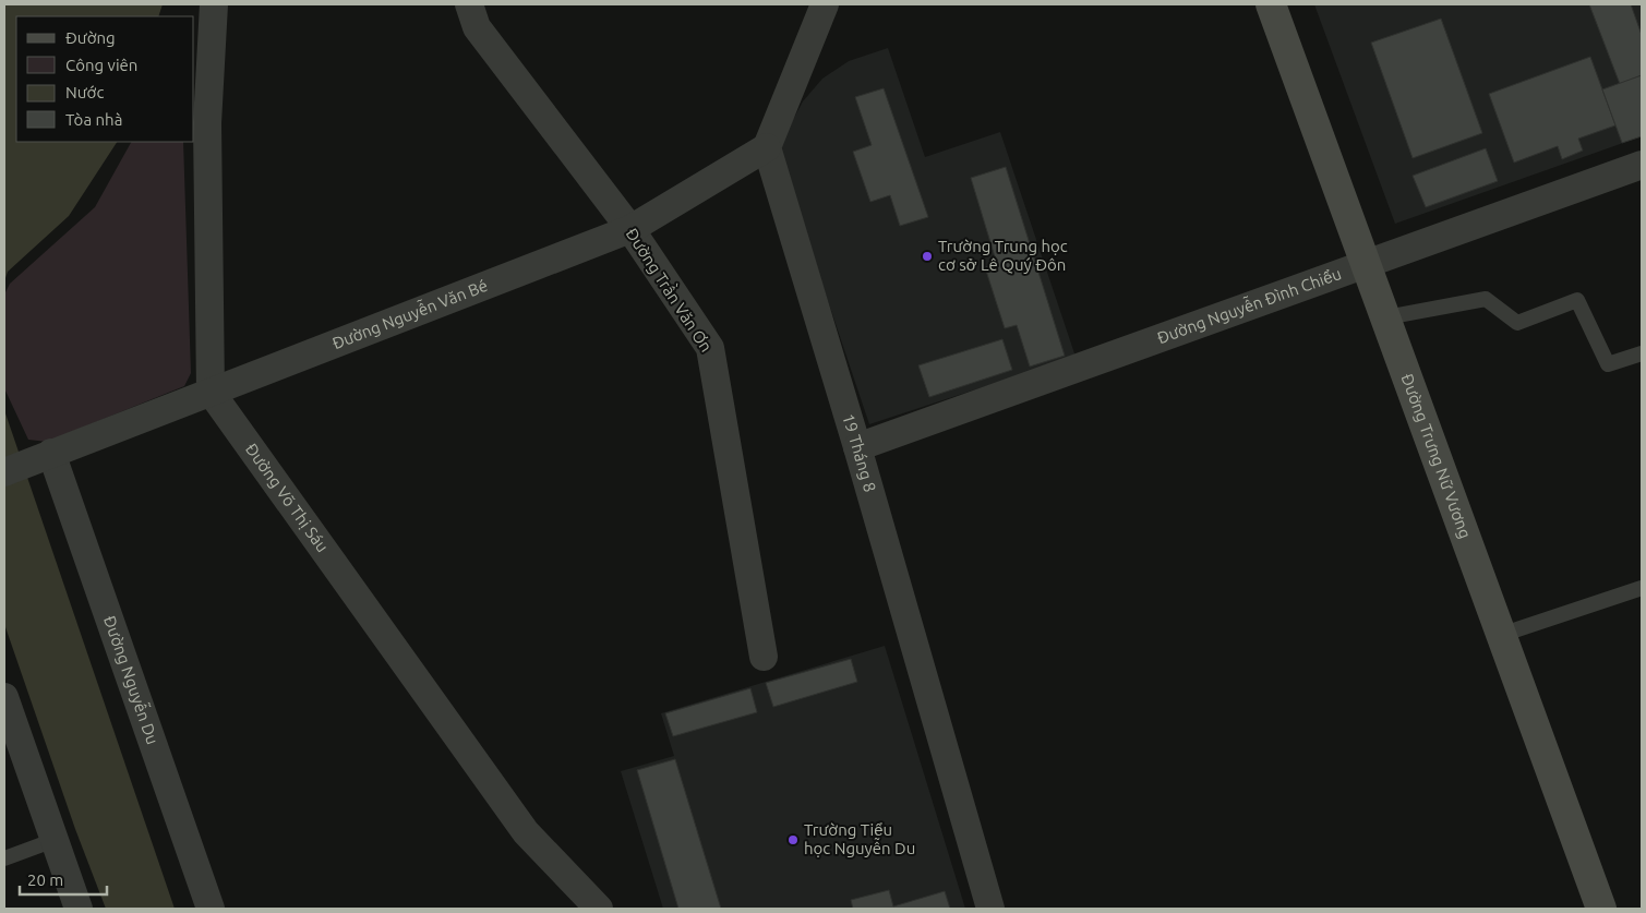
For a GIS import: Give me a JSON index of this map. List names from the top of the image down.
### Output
{
  "streets": {
    "main road": ["Đường Trưng Nữ Vương"],
    "street": [
      "Đường Trần Văn Ơn",
      "Đường Nguyễn Đình Chiểu",
      "Đường Nguyễn Văn Bé",
      "19 Tháng 8",
      "Đường Võ Thị Sáu",
      "Đường Nguyễn Du"
    ]
  },
  "crossings": [
    ["Đường Trần Văn Ơn", "Đường Nguyễn Văn Bé"],
    ["Đường Nguyễn Đình Chiểu", "19 Tháng 8"],
    ["Đường Nguyễn Đình Chiểu", "Đường Trưng Nữ Vương"],
    ["Đường Nguyễn Văn Bé", "19 Tháng 8"],
    ["Đường Nguyễn Văn Bé", "Đường Võ Thị Sáu"],
    ["Đường Nguyễn Văn Bé", "Đường Nguyễn Du"]
  ],
  "places": ["Trường Trung học cơ sở Lê Quý Đôn", "Trường Tiểu học Nguyễn Du"],
  "legend": [
    "Đường",
    "Công viên",
    "Nước",
    "Tòa nhà"
  ],
  "scale_bar": "20 m"
}
